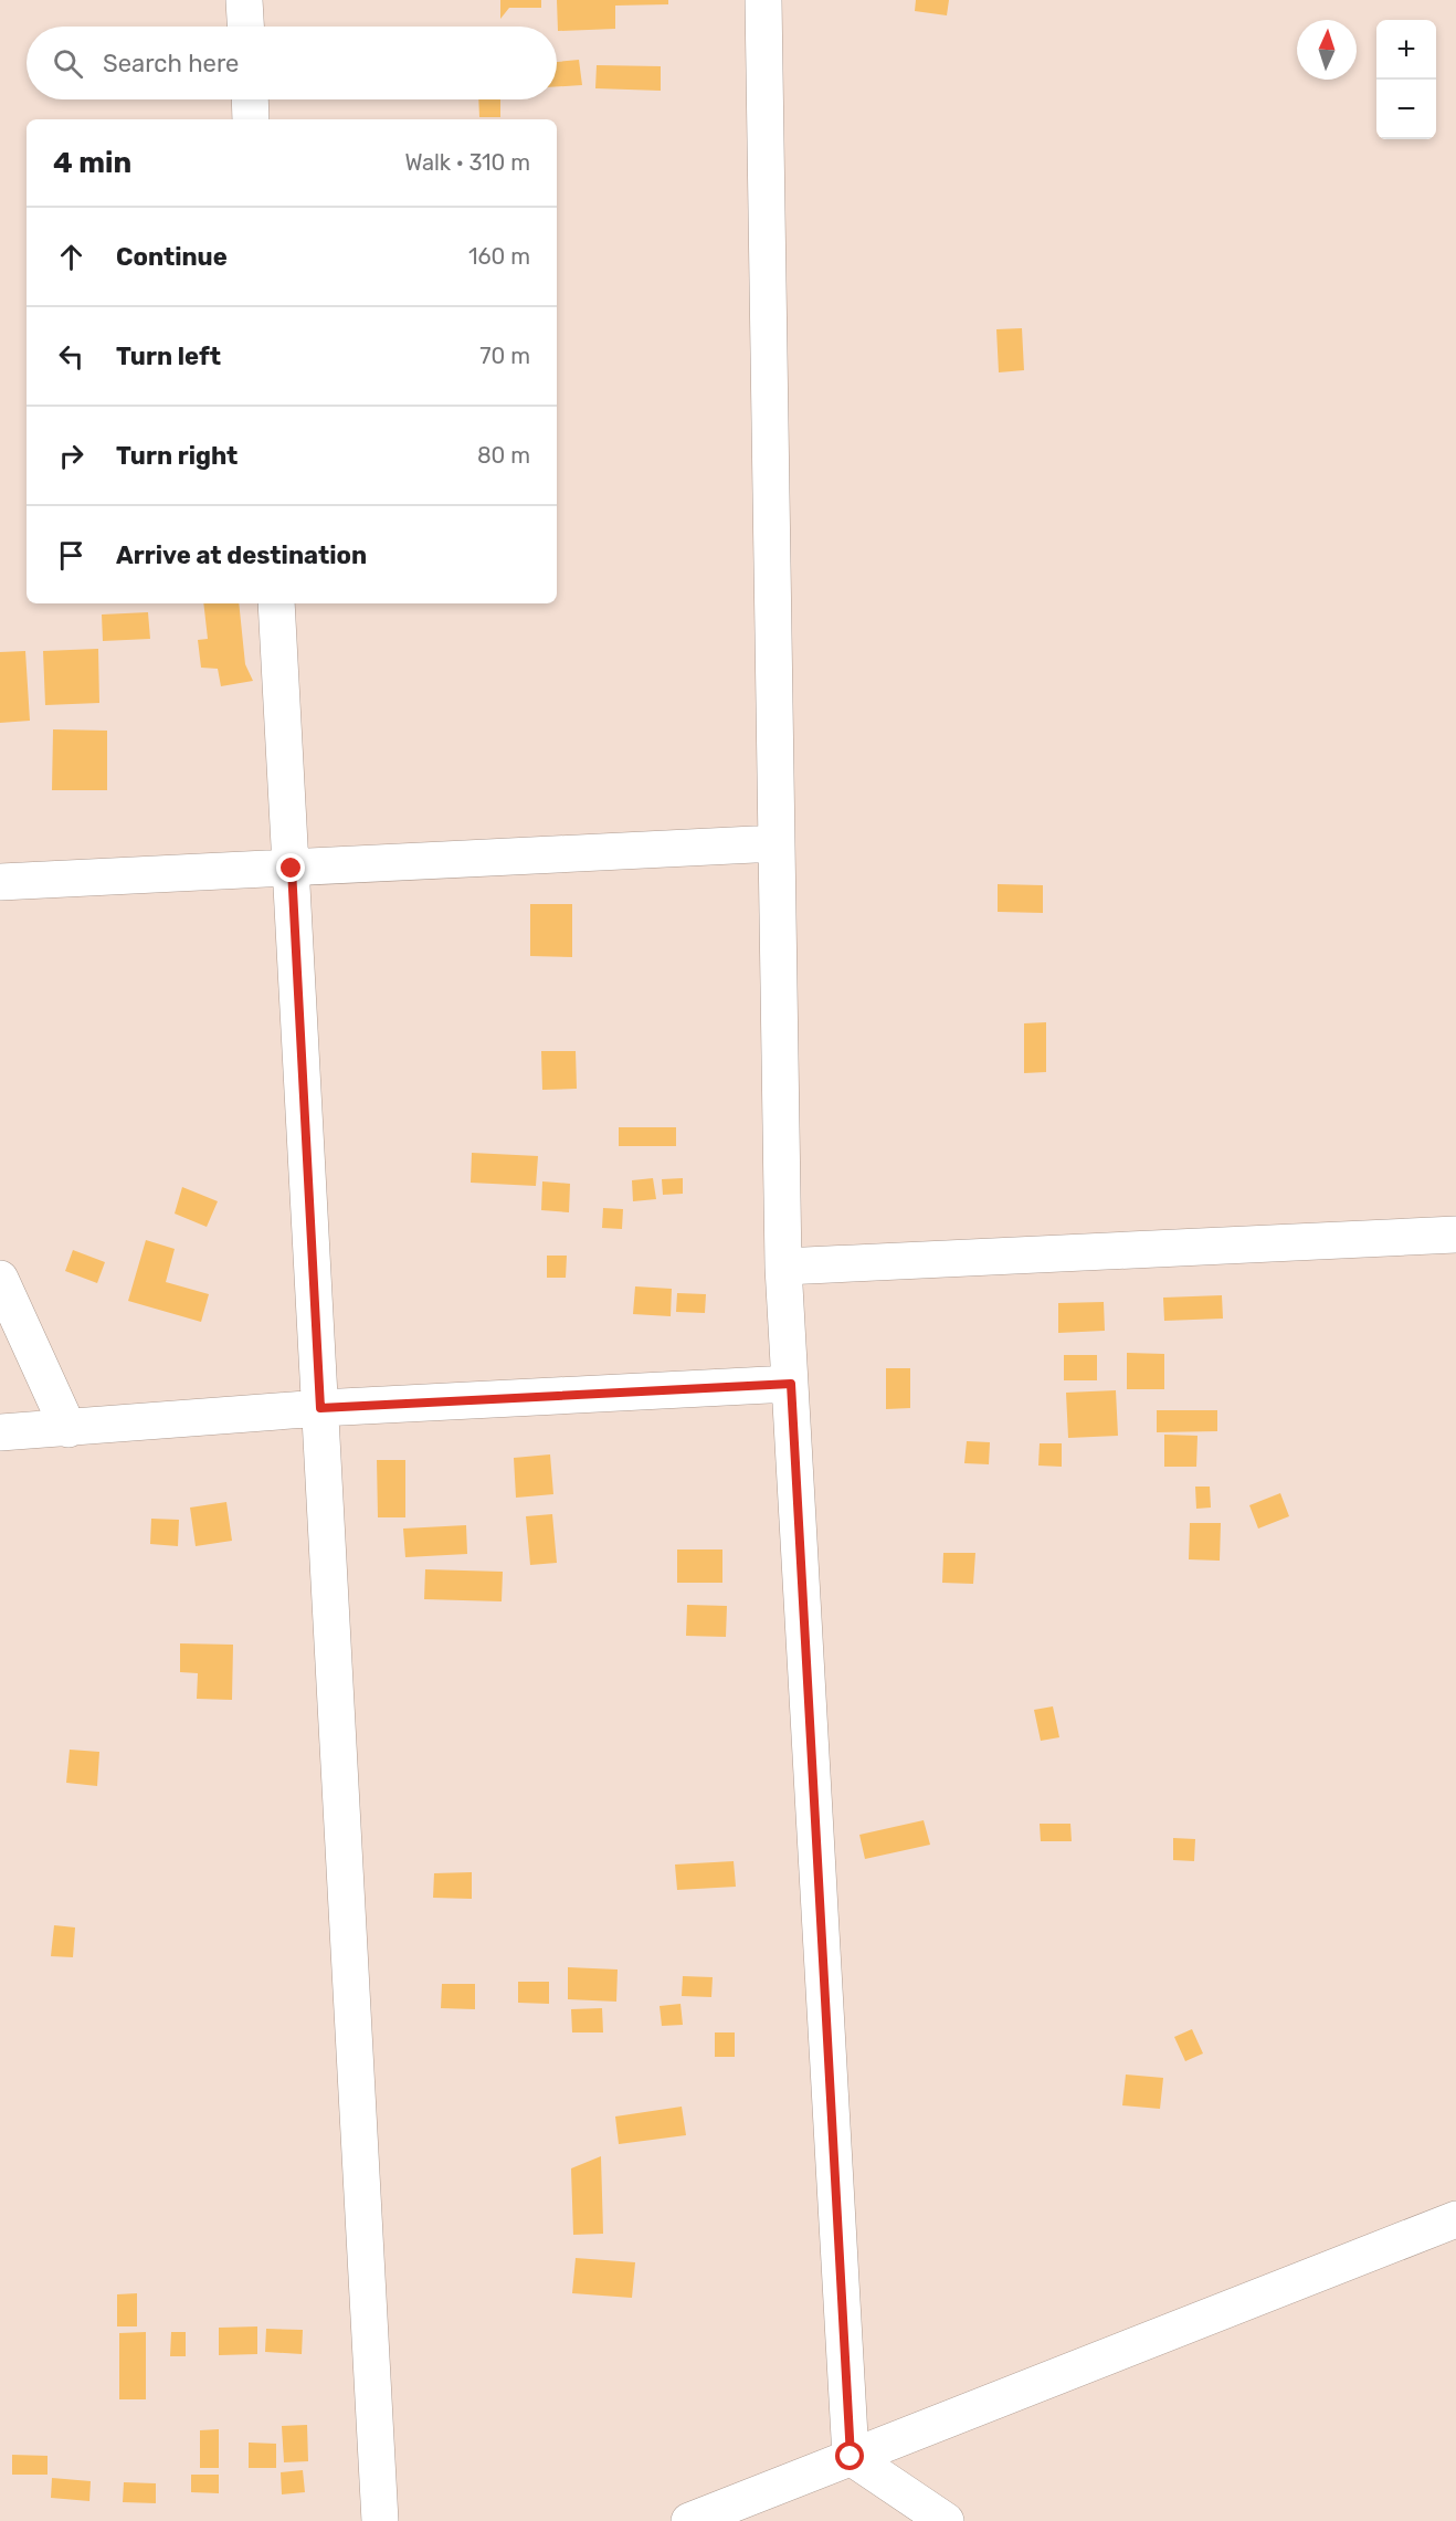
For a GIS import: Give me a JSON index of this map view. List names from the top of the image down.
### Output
{
  "north": "top",
  "page": {
    "map_buttons": ["+", "−"],
    "search": "Search here",
    "heading": ["4 min", "Walk · 310 m"],
    "list": [
      ["Continue", "160 m"],
      ["Turn left", "70 m"],
      ["Turn right", "80 m"],
      "Arrive at destination"
    ]
  }
}
